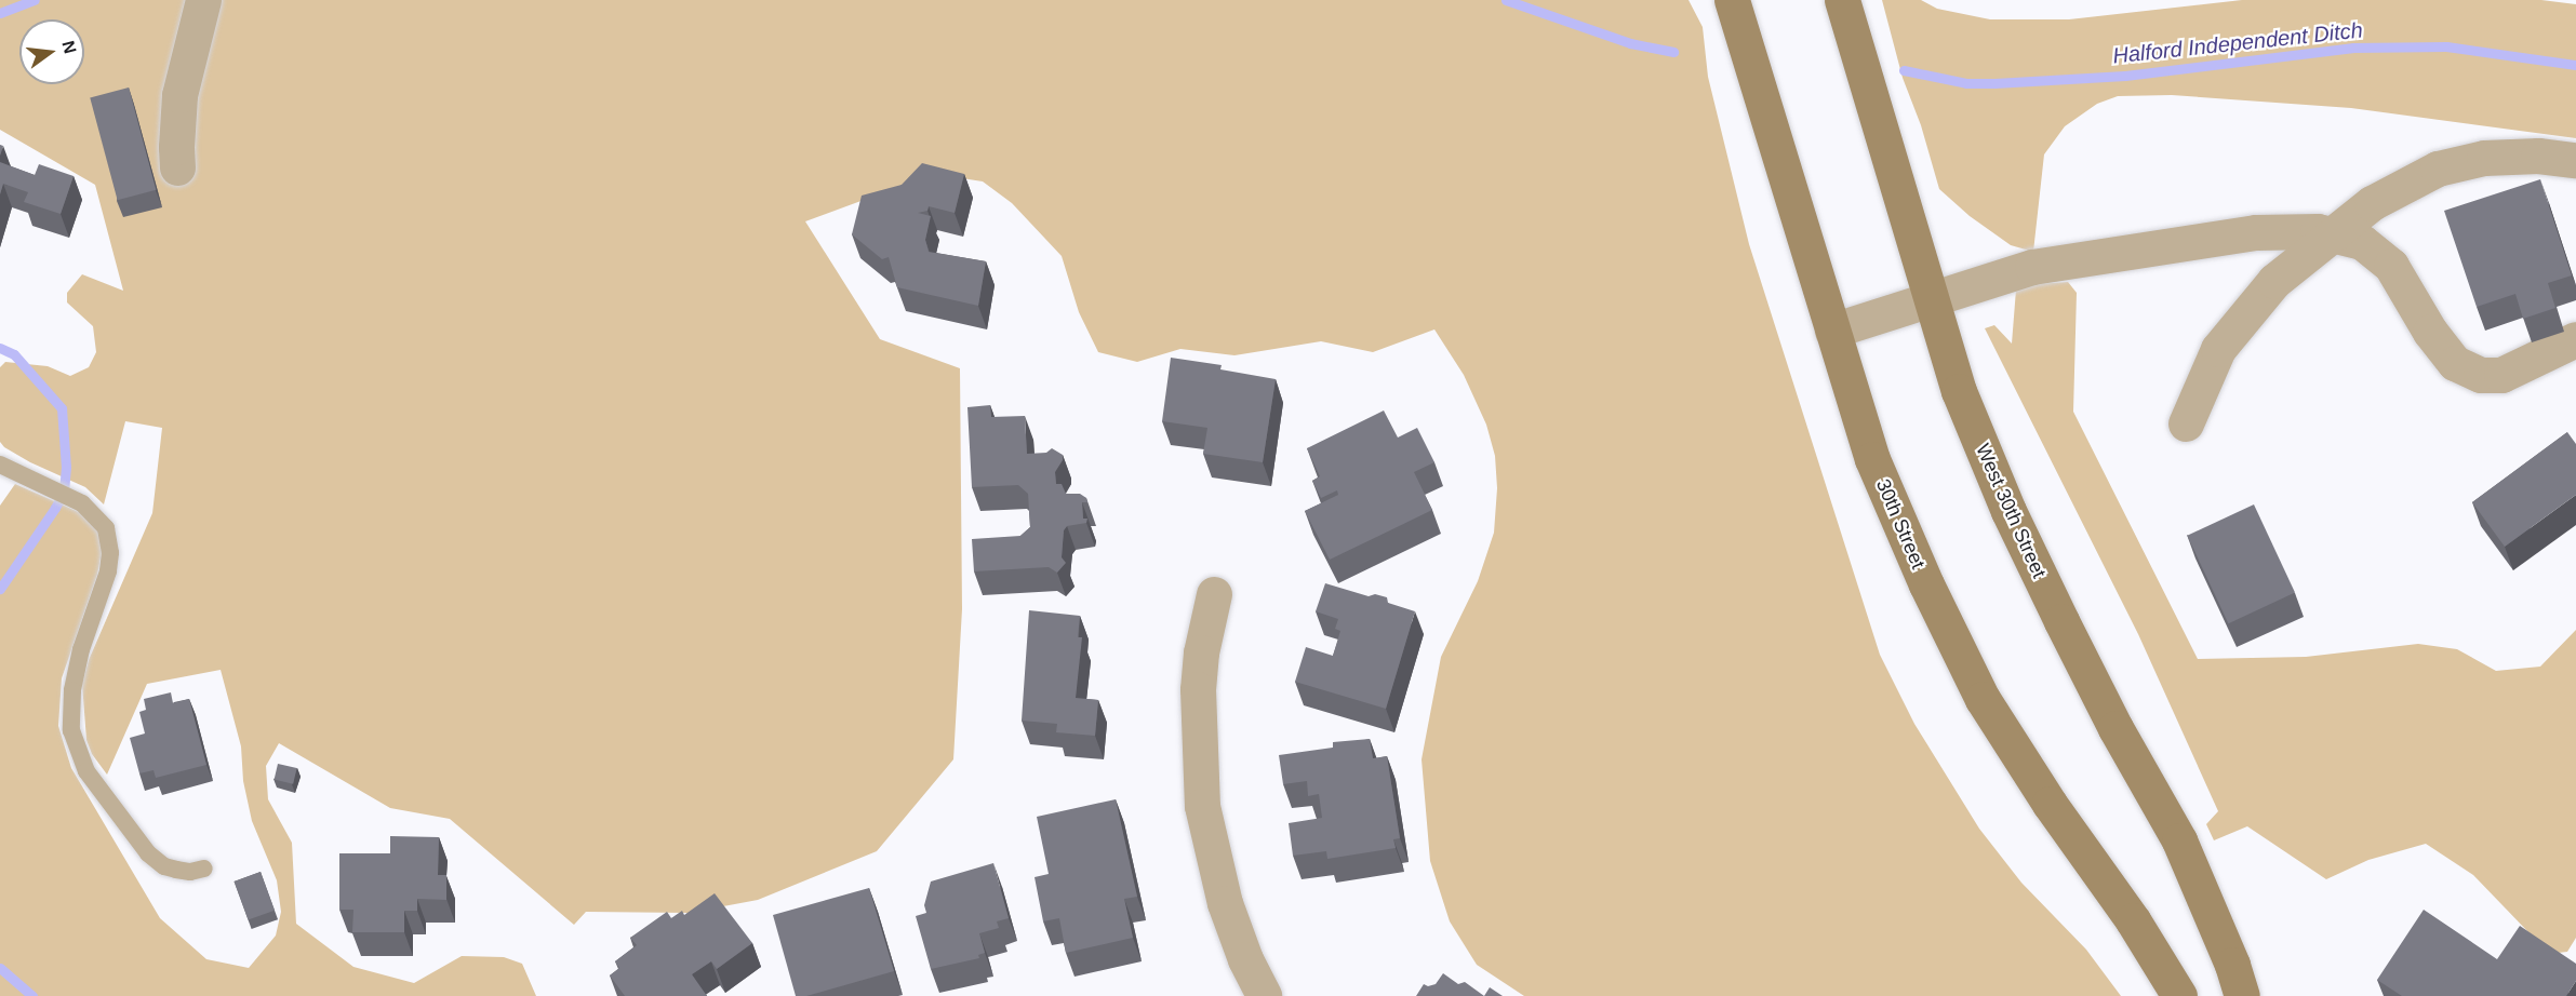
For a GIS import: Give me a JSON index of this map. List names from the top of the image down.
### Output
{
  "streets": {
    "main road": ["West 30th Street", "30th Street"]
  },
  "water": ["Halford Independent Ditch"],
  "north": "right"
}
